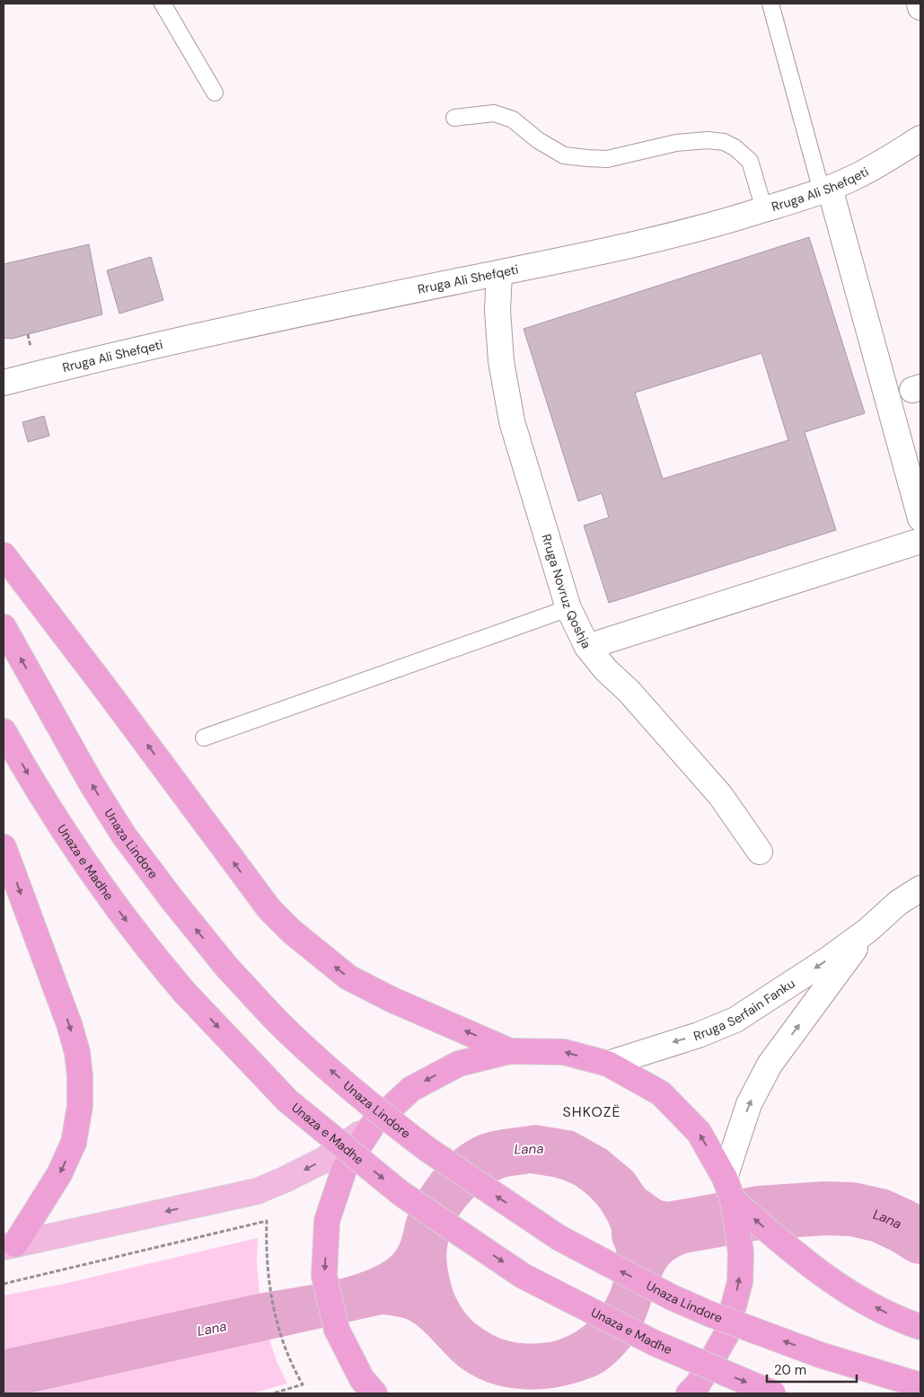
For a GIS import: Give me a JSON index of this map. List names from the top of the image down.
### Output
{
  "streets": {
    "highway": ["Unaza Lindore", "Unaza e Madhe"],
    "street": ["Rruga Ali Shefqeti", "Rruga Novruz Qoshja", "Rruga Serfain Fanku"]
  },
  "crossings": [
    ["Rruga Ali Shefqeti", "Rruga Novruz Qoshja"]
  ],
  "districts": ["SHKOZË"],
  "water": ["Lana"],
  "scale_bar": "20 m"
}
